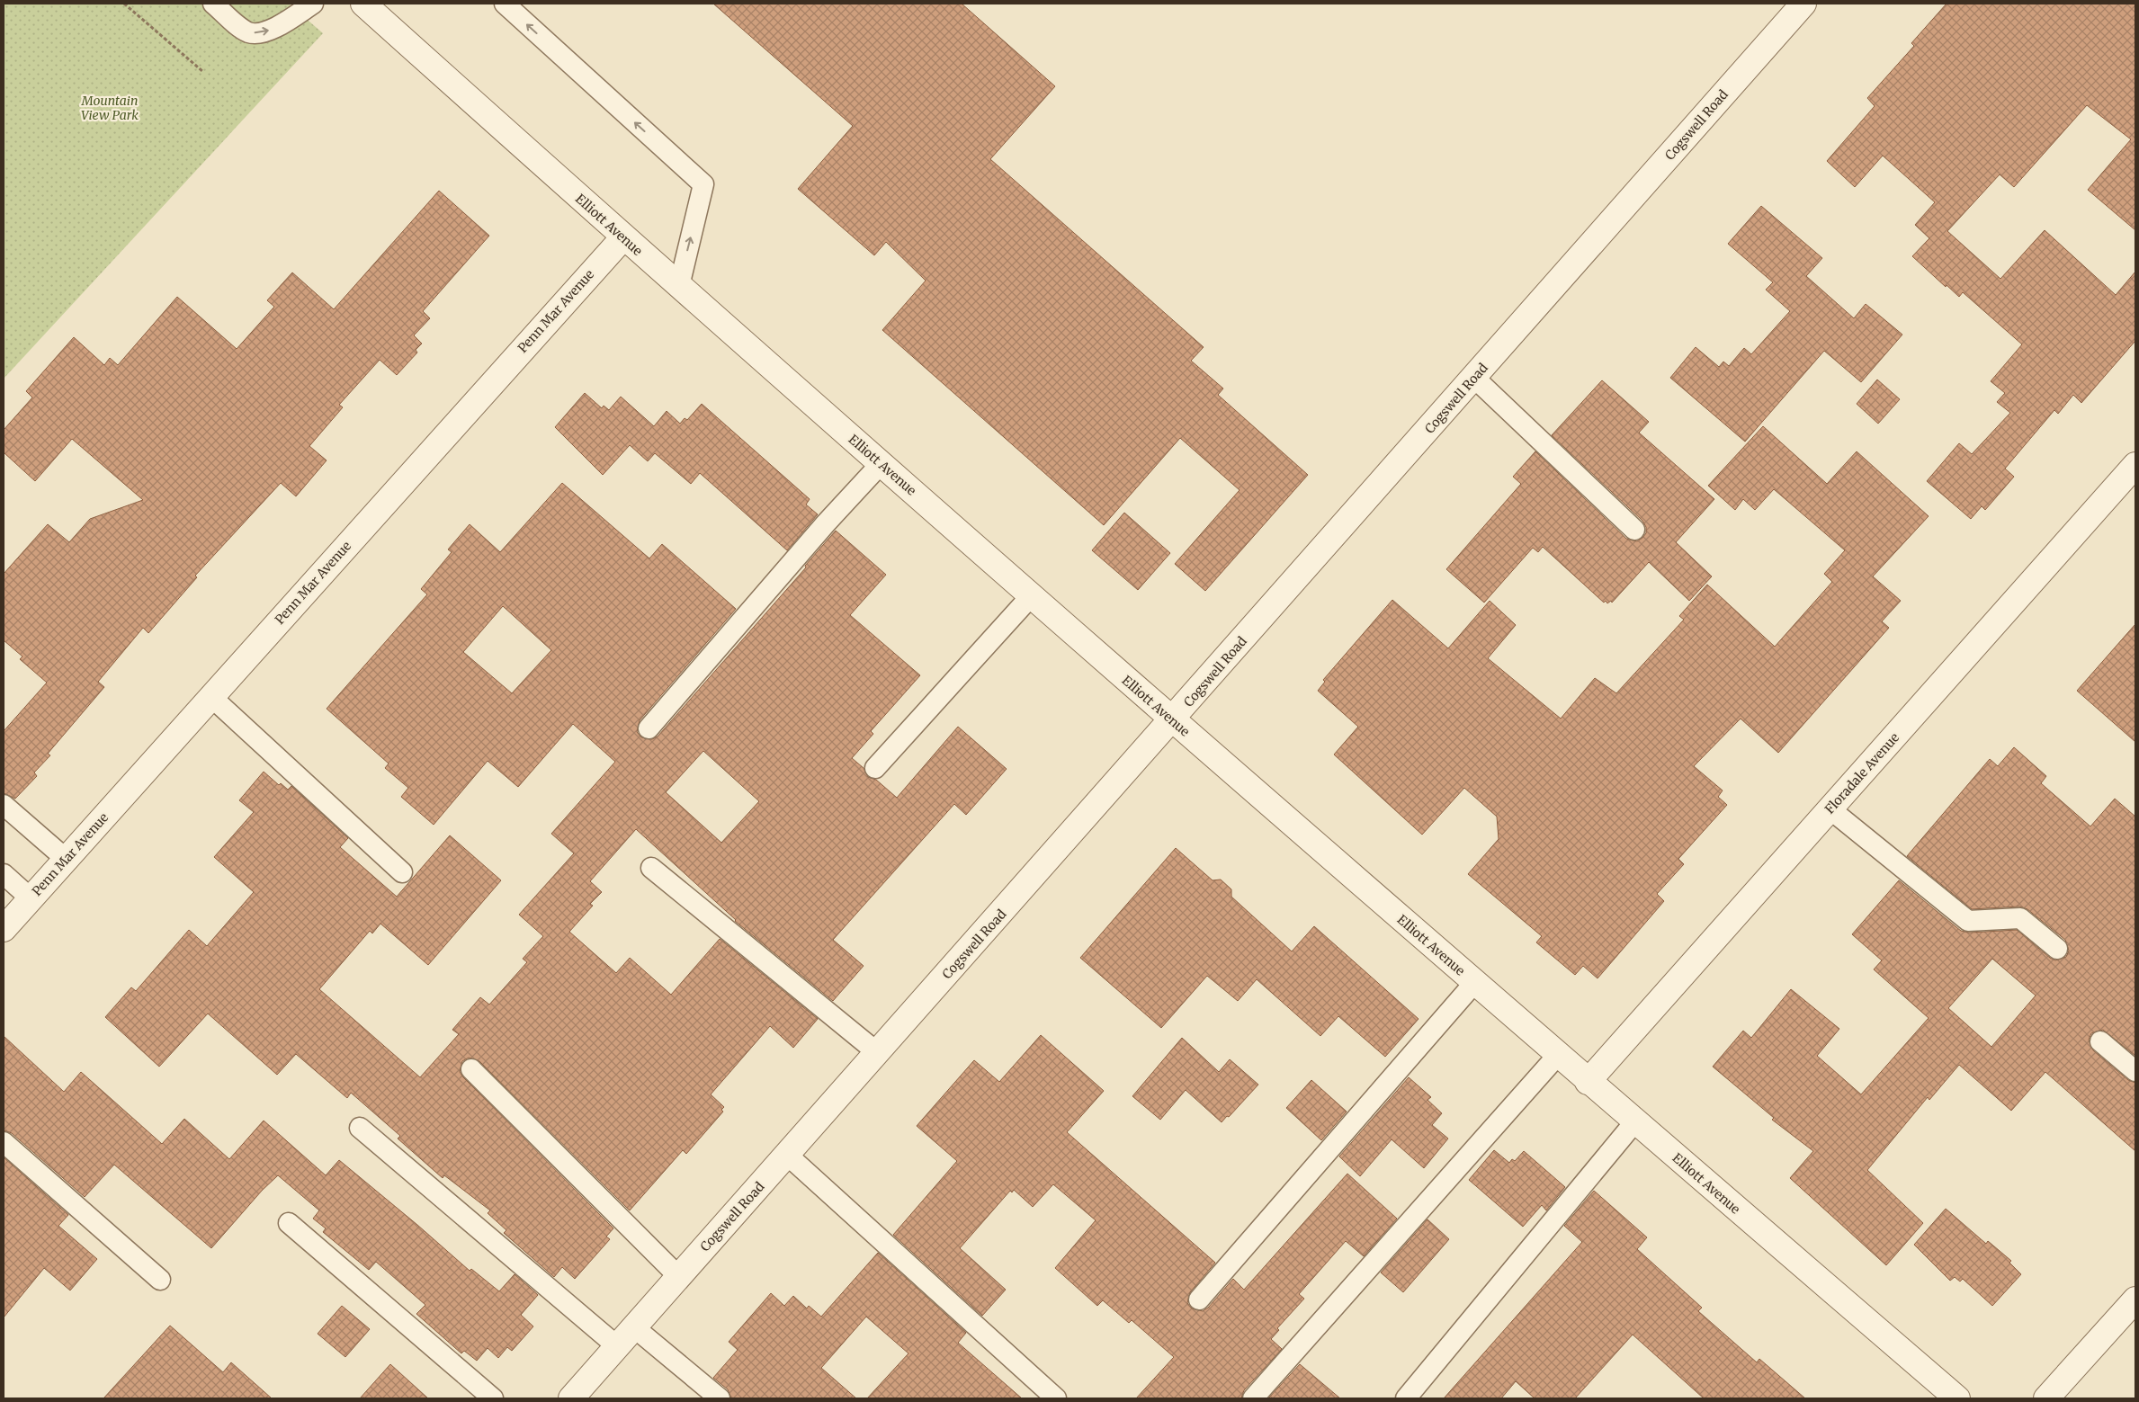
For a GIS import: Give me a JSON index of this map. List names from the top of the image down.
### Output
{
  "streets": {
    "street": [
      "Cogswell Road",
      "Elliott Avenue",
      "Penn Mar Avenue",
      "Floradale Avenue"
    ]
  },
  "crossings": [
    ["Cogswell Road", "Elliott Avenue"],
    ["Elliott Avenue", "Penn Mar Avenue"],
    ["Elliott Avenue", "Floradale Avenue"]
  ],
  "parks": ["Mountain View Park"]
}
